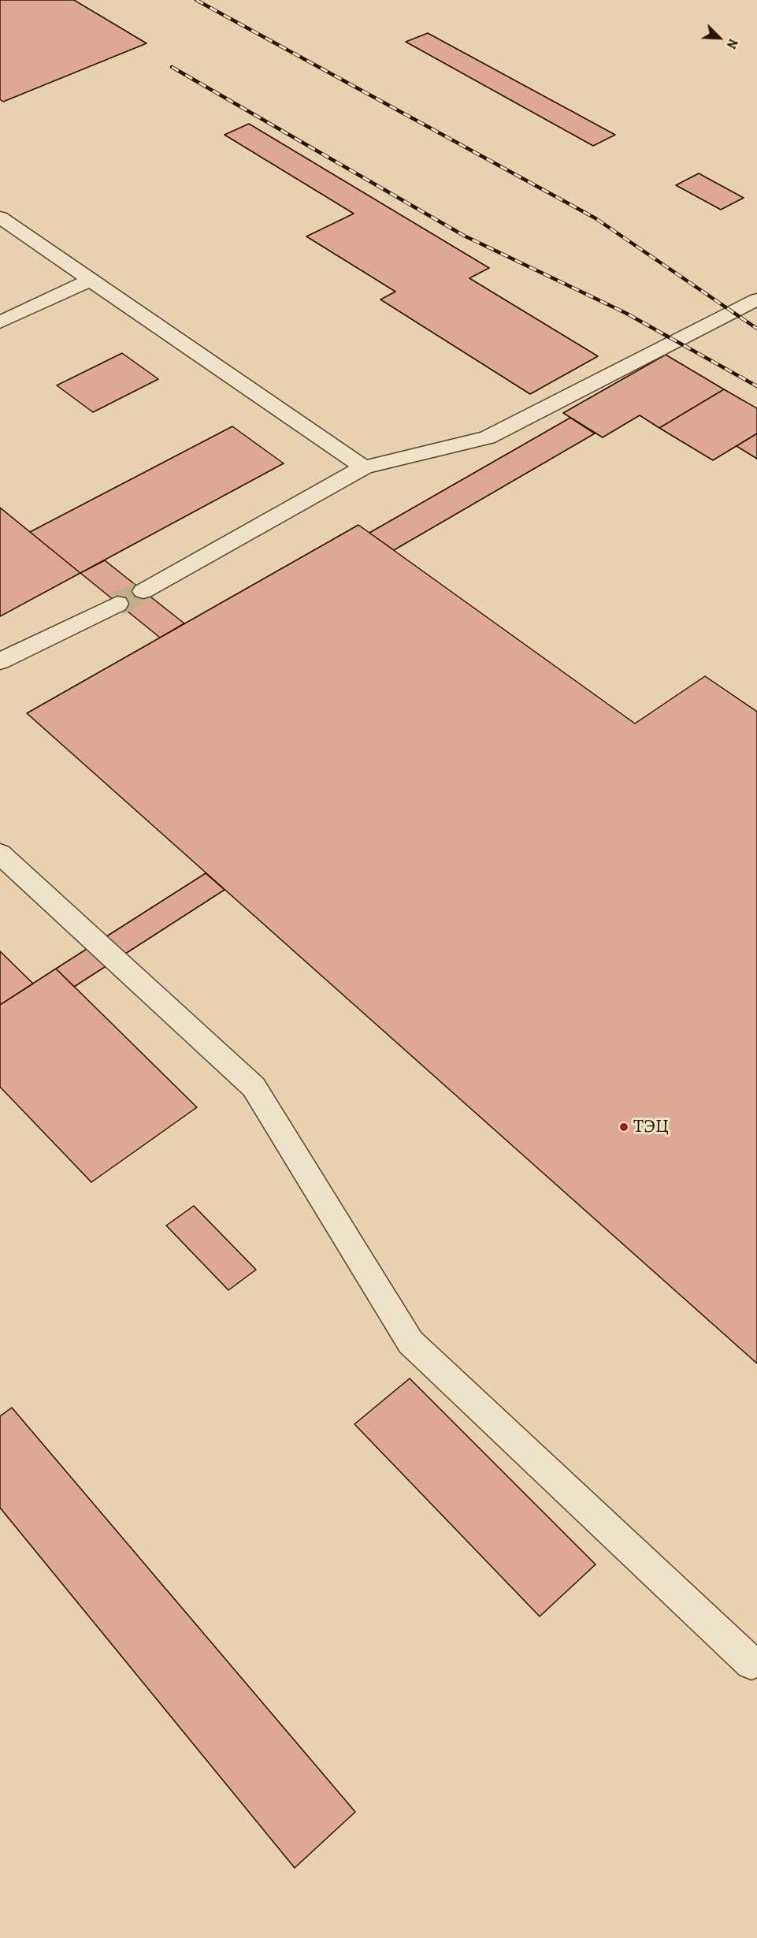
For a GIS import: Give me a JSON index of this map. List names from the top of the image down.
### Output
{
  "places": ["ТЭЦ"],
  "north": "bottom right"
}
